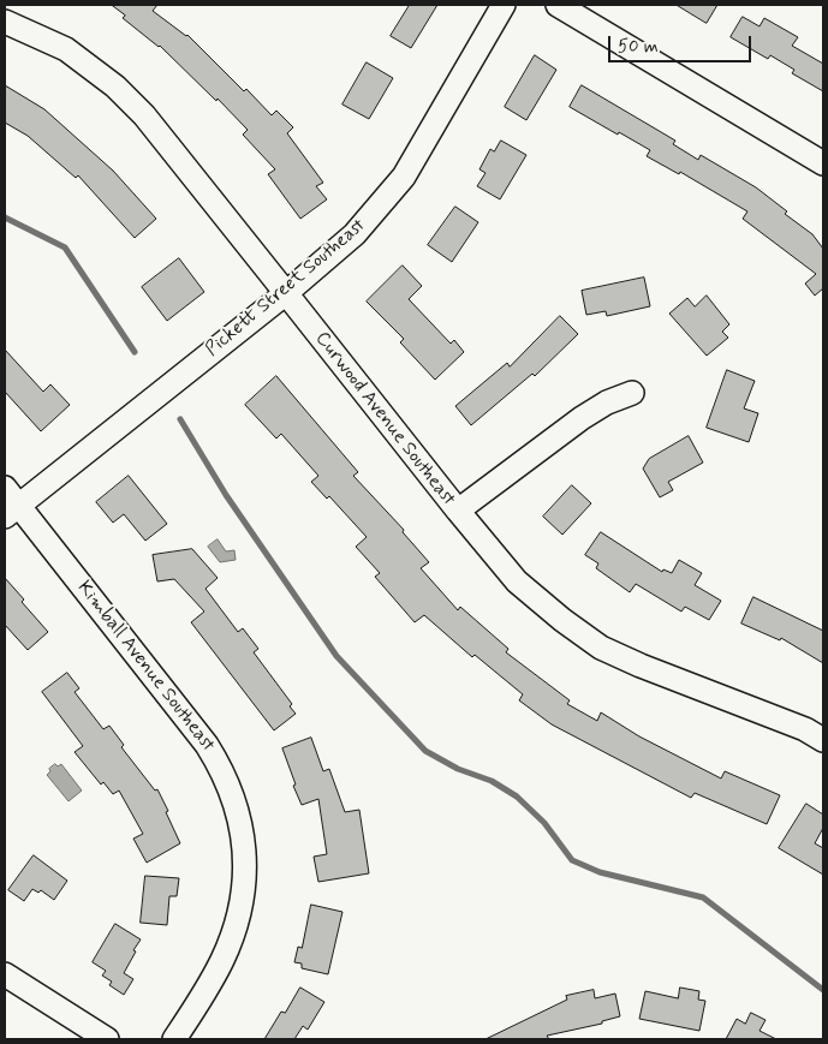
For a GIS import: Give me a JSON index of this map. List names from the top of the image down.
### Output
{
  "streets": {
    "street": ["Pickett Street Southeast", "Curwood Avenue Southeast", "Kimball Avenue Southeast"]
  },
  "crossings": [
    ["Pickett Street Southeast", "Curwood Avenue Southeast"],
    ["Pickett Street Southeast", "Kimball Avenue Southeast"]
  ],
  "scale_bar": "50 m"
}
